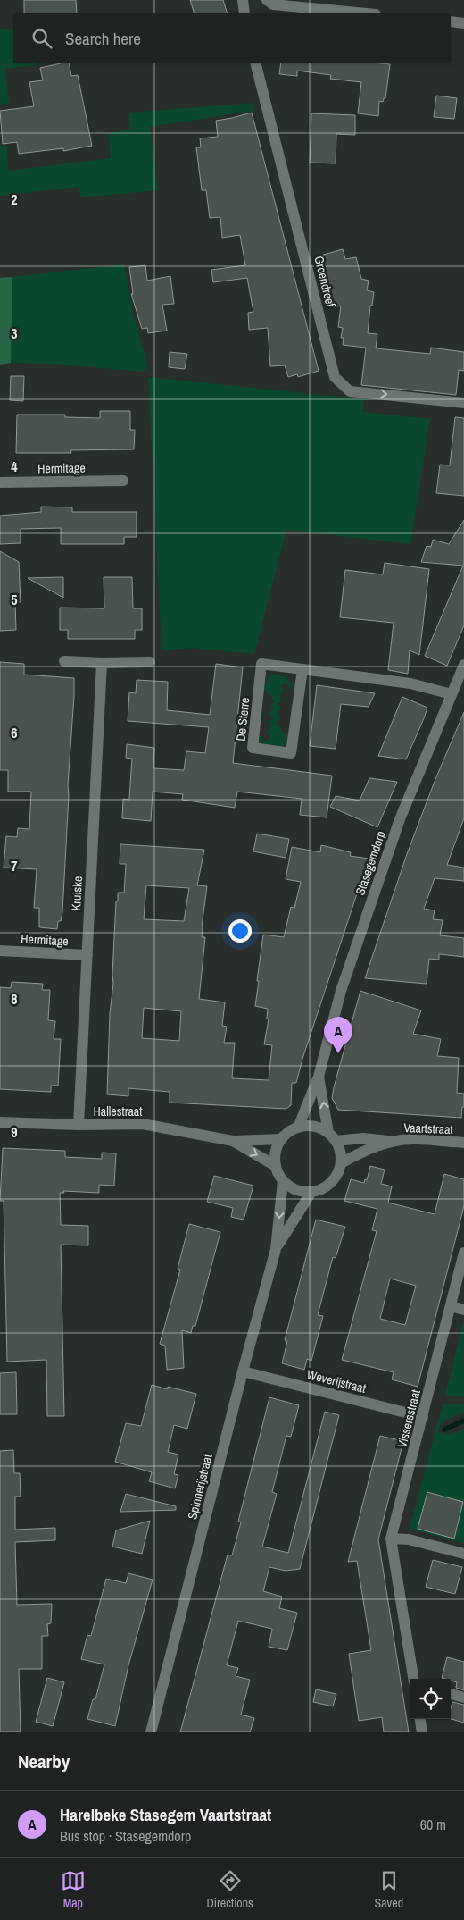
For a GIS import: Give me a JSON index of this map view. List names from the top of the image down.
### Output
{
  "streets": {
    "street": [
      "Groendreef",
      "Hermitage",
      "De Sterre",
      "Stasegemdorp",
      "Kruiske",
      "Hallestraat",
      "Vaartstraat",
      "Weverijstraat",
      "Vissersstraat",
      "Spinnerijstraat"
    ]
  },
  "crossings": [
    ["Hermitage", "Kruiske"],
    ["De Sterre", "Stasegemdorp"],
    ["Stasegemdorp", "Hallestraat"],
    ["Stasegemdorp", "Vaartstraat"],
    ["Stasegemdorp", "Spinnerijstraat"],
    ["Kruiske", "Hallestraat"],
    ["Hallestraat", "Vaartstraat"],
    ["Hallestraat", "Spinnerijstraat"],
    ["Vaartstraat", "Spinnerijstraat"],
    ["Weverijstraat", "Vissersstraat"],
    ["Weverijstraat", "Spinnerijstraat"]
  ],
  "one_way": ["Groendreef"],
  "page": {
    "search": "Search here",
    "pins": "A",
    "heading": "Nearby",
    "list": [
      {
        "mark": "A",
        "name": "Harelbeke Stasegem Vaartstraat",
        "note": "Bus stop · Stasegemdorp",
        "value": "60 m"
      }
    ],
    "nav": ["Map", "Directions", "Saved"]
  },
  "grid": {
    "rows": [
      "2",
      "3",
      "4",
      "5",
      "6",
      "7",
      "8",
      "9"
    ]
  }
}
